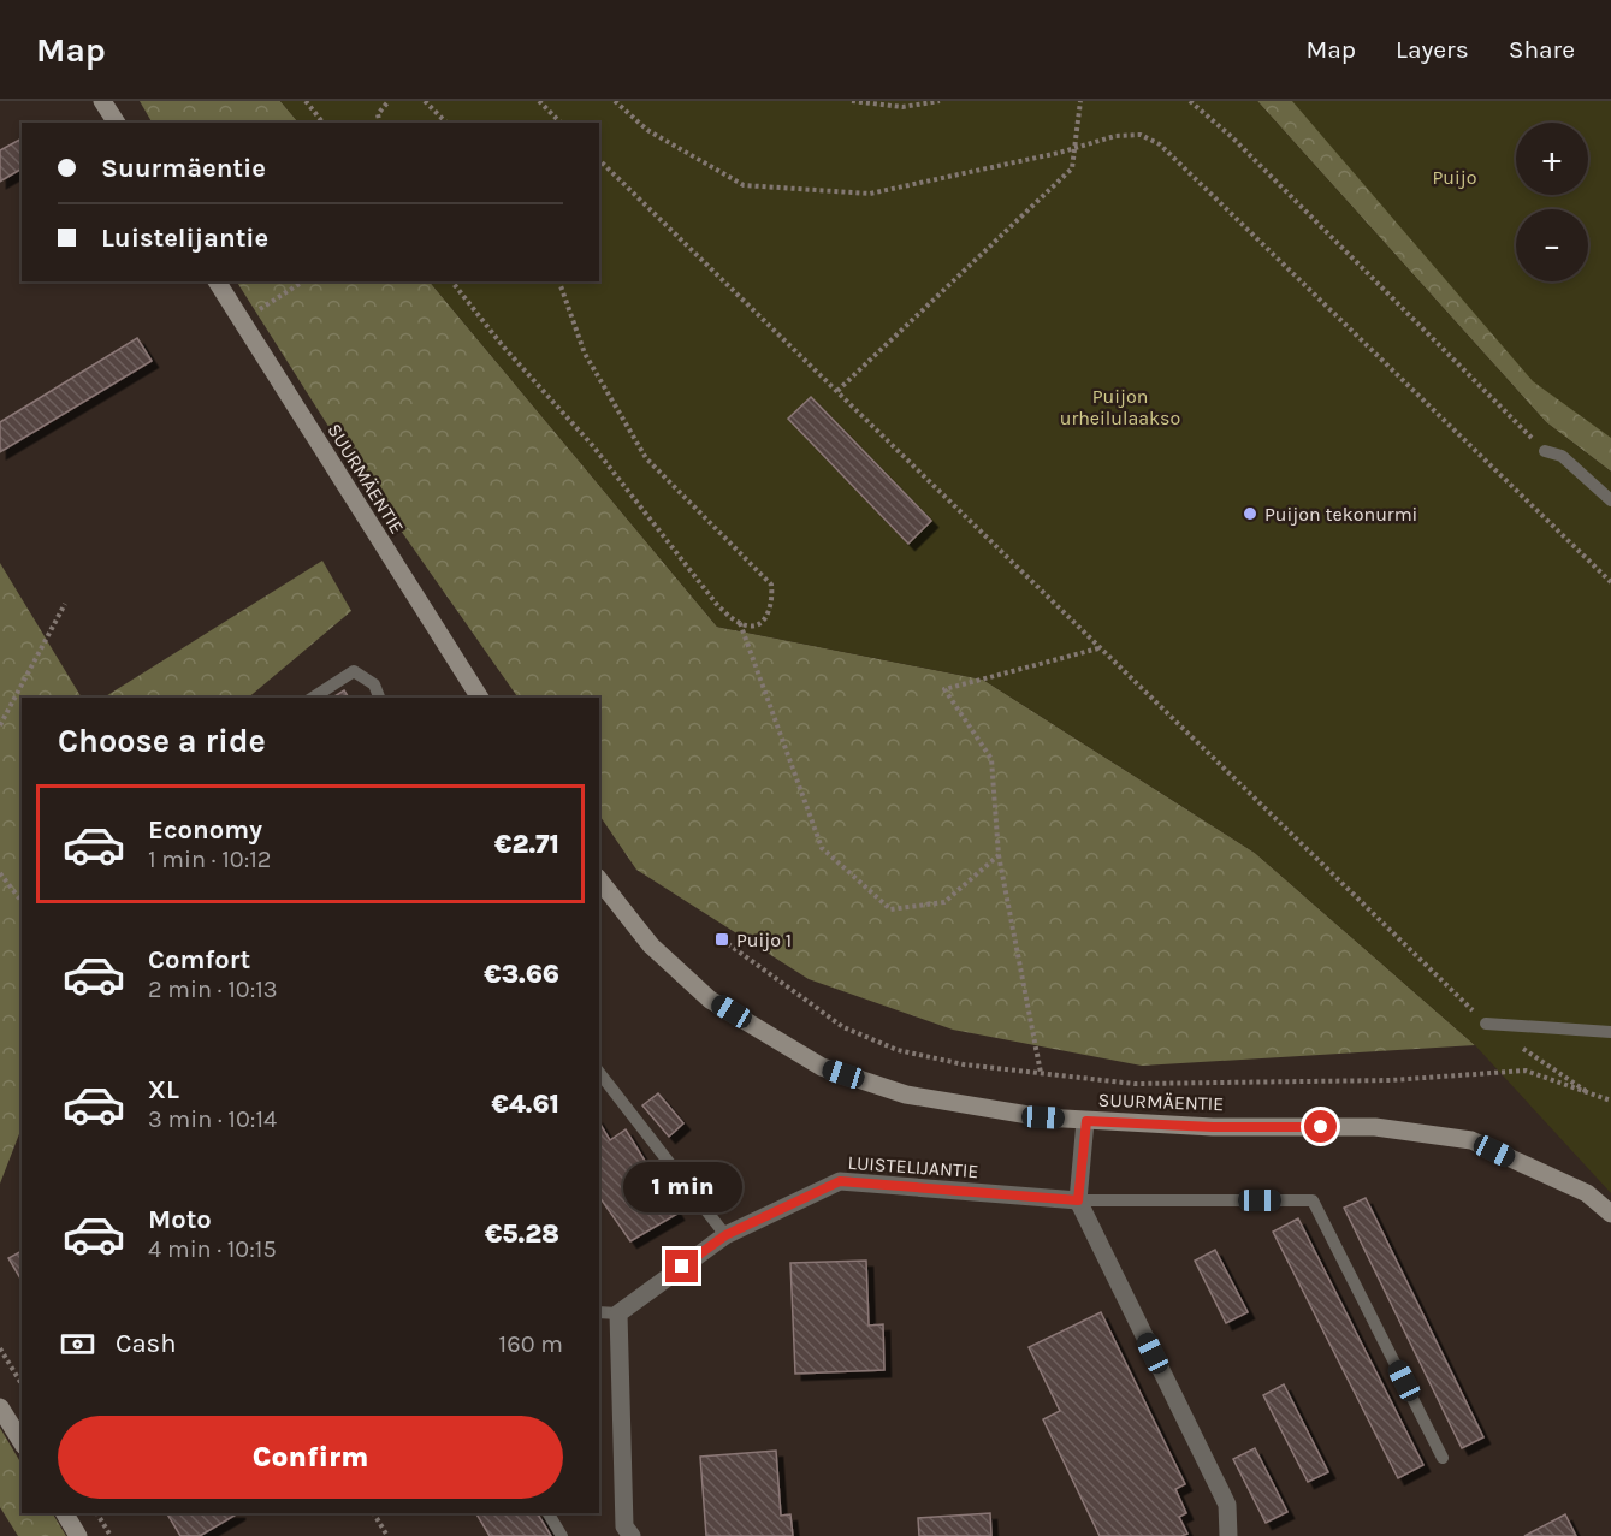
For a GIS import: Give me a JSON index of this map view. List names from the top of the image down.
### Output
{
  "streets": {
    "main road": ["SUURMÄENTIE"],
    "street": ["LUISTELIJANTIE"]
  },
  "parks": ["Puijo", "Puijon urheilulaakso"],
  "places": {
    "other": ["Puijon tekonurmi"],
    "transit": ["Puijo 1"]
  },
  "page": {
    "header": "Map",
    "nav": ["Map", "Layers", "Share"],
    "map_buttons": ["+", "−"],
    "banner": ["Suurmäentie", "Luistelijantie"],
    "heading": "Choose a ride",
    "list": [
      {
        "name": "Economy",
        "note": "1 min · 10:12",
        "value": "€2.71"
      },
      {
        "name": "Comfort",
        "note": "2 min · 10:13",
        "value": "€3.66"
      },
      {
        "name": "XL",
        "note": "3 min · 10:14",
        "value": "€4.61"
      },
      {
        "name": "Moto",
        "note": "4 min · 10:15",
        "value": "€5.28"
      }
    ],
    "bubble": "1 min",
    "pay": ["Cash", "160 m"],
    "buttons": "Confirm"
  }
}
